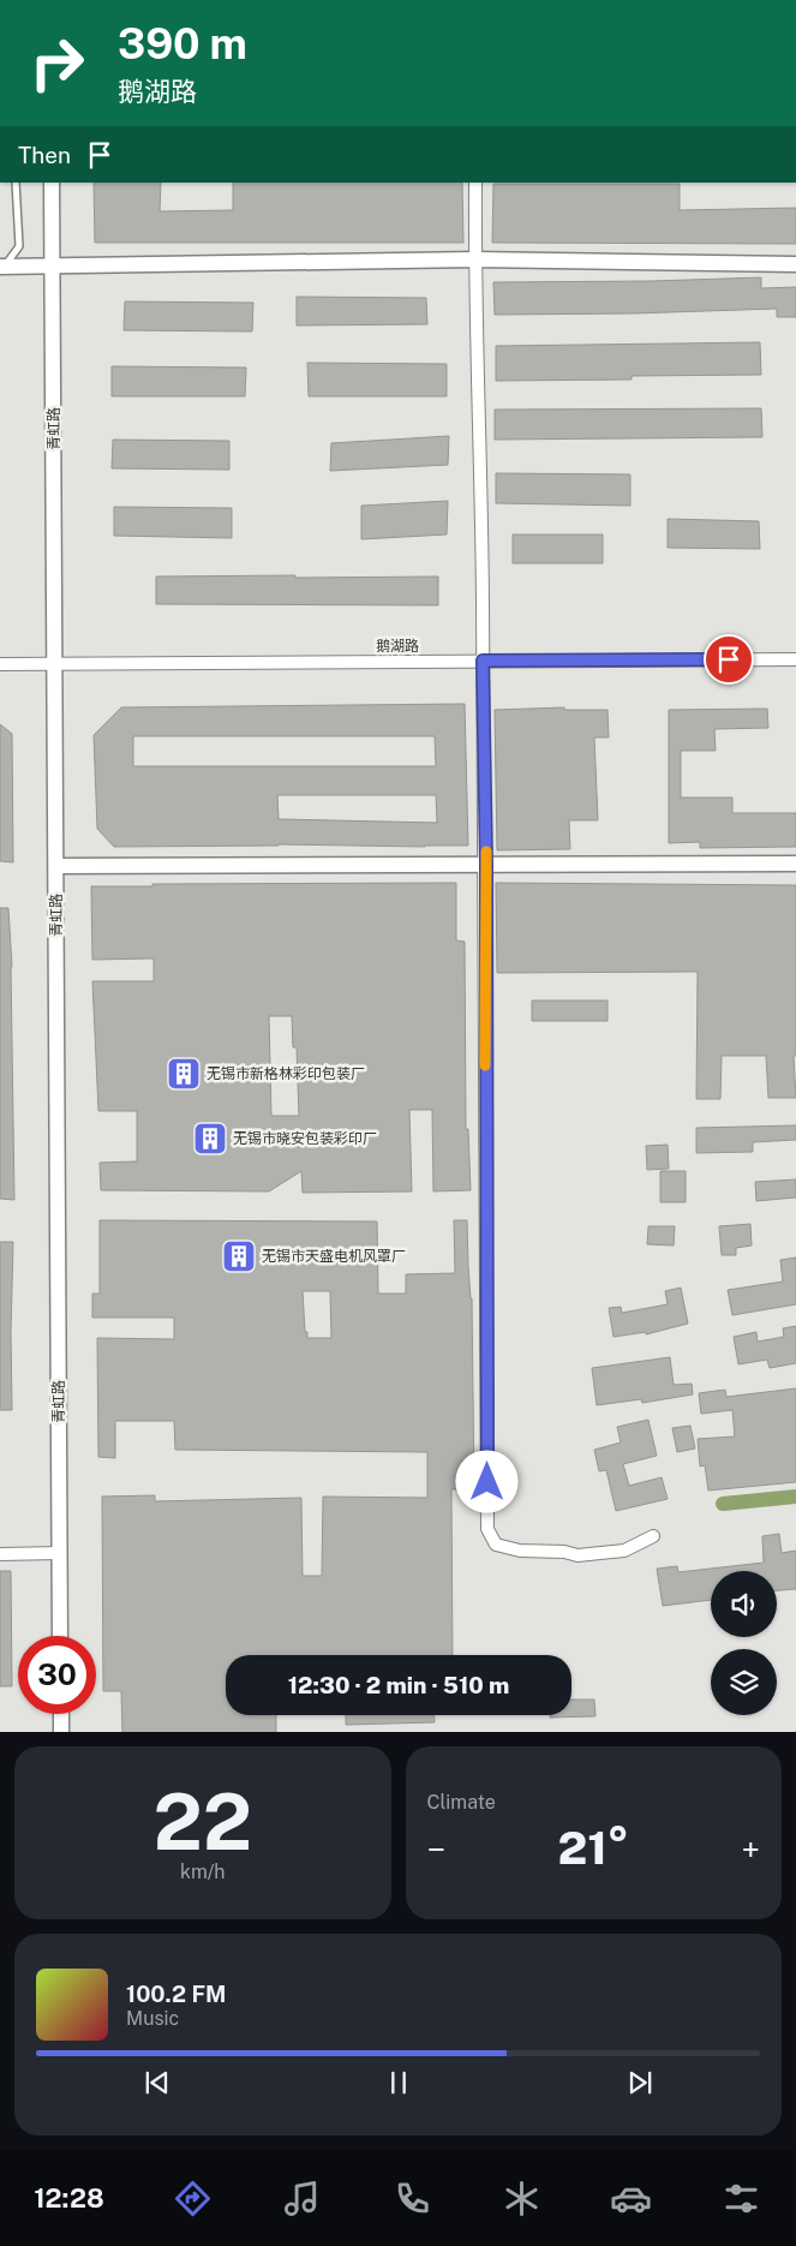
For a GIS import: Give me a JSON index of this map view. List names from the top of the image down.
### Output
{
  "streets": {
    "street": ["青虹路", "鹅湖路"]
  },
  "crossings": [
    ["青虹路", "鹅湖路"]
  ],
  "places": {
    "building": ["无锡市新格林彩印包装厂", "无锡市晓安包装彩印厂", "无锡市天盛电机风罩厂"]
  },
  "page": {
    "turn": ["390 m", "鹅湖路"],
    "then": "Then",
    "limit": "30",
    "trip": "12:30 · 2 min · 510 m",
    "tile": [
      ["22", "km/h"],
      "Climate"
    ],
    "heat": ["−", "21°", "+"],
    "song": ["100.2 FM", "Music"],
    "tabs": "12:28"
  }
}
